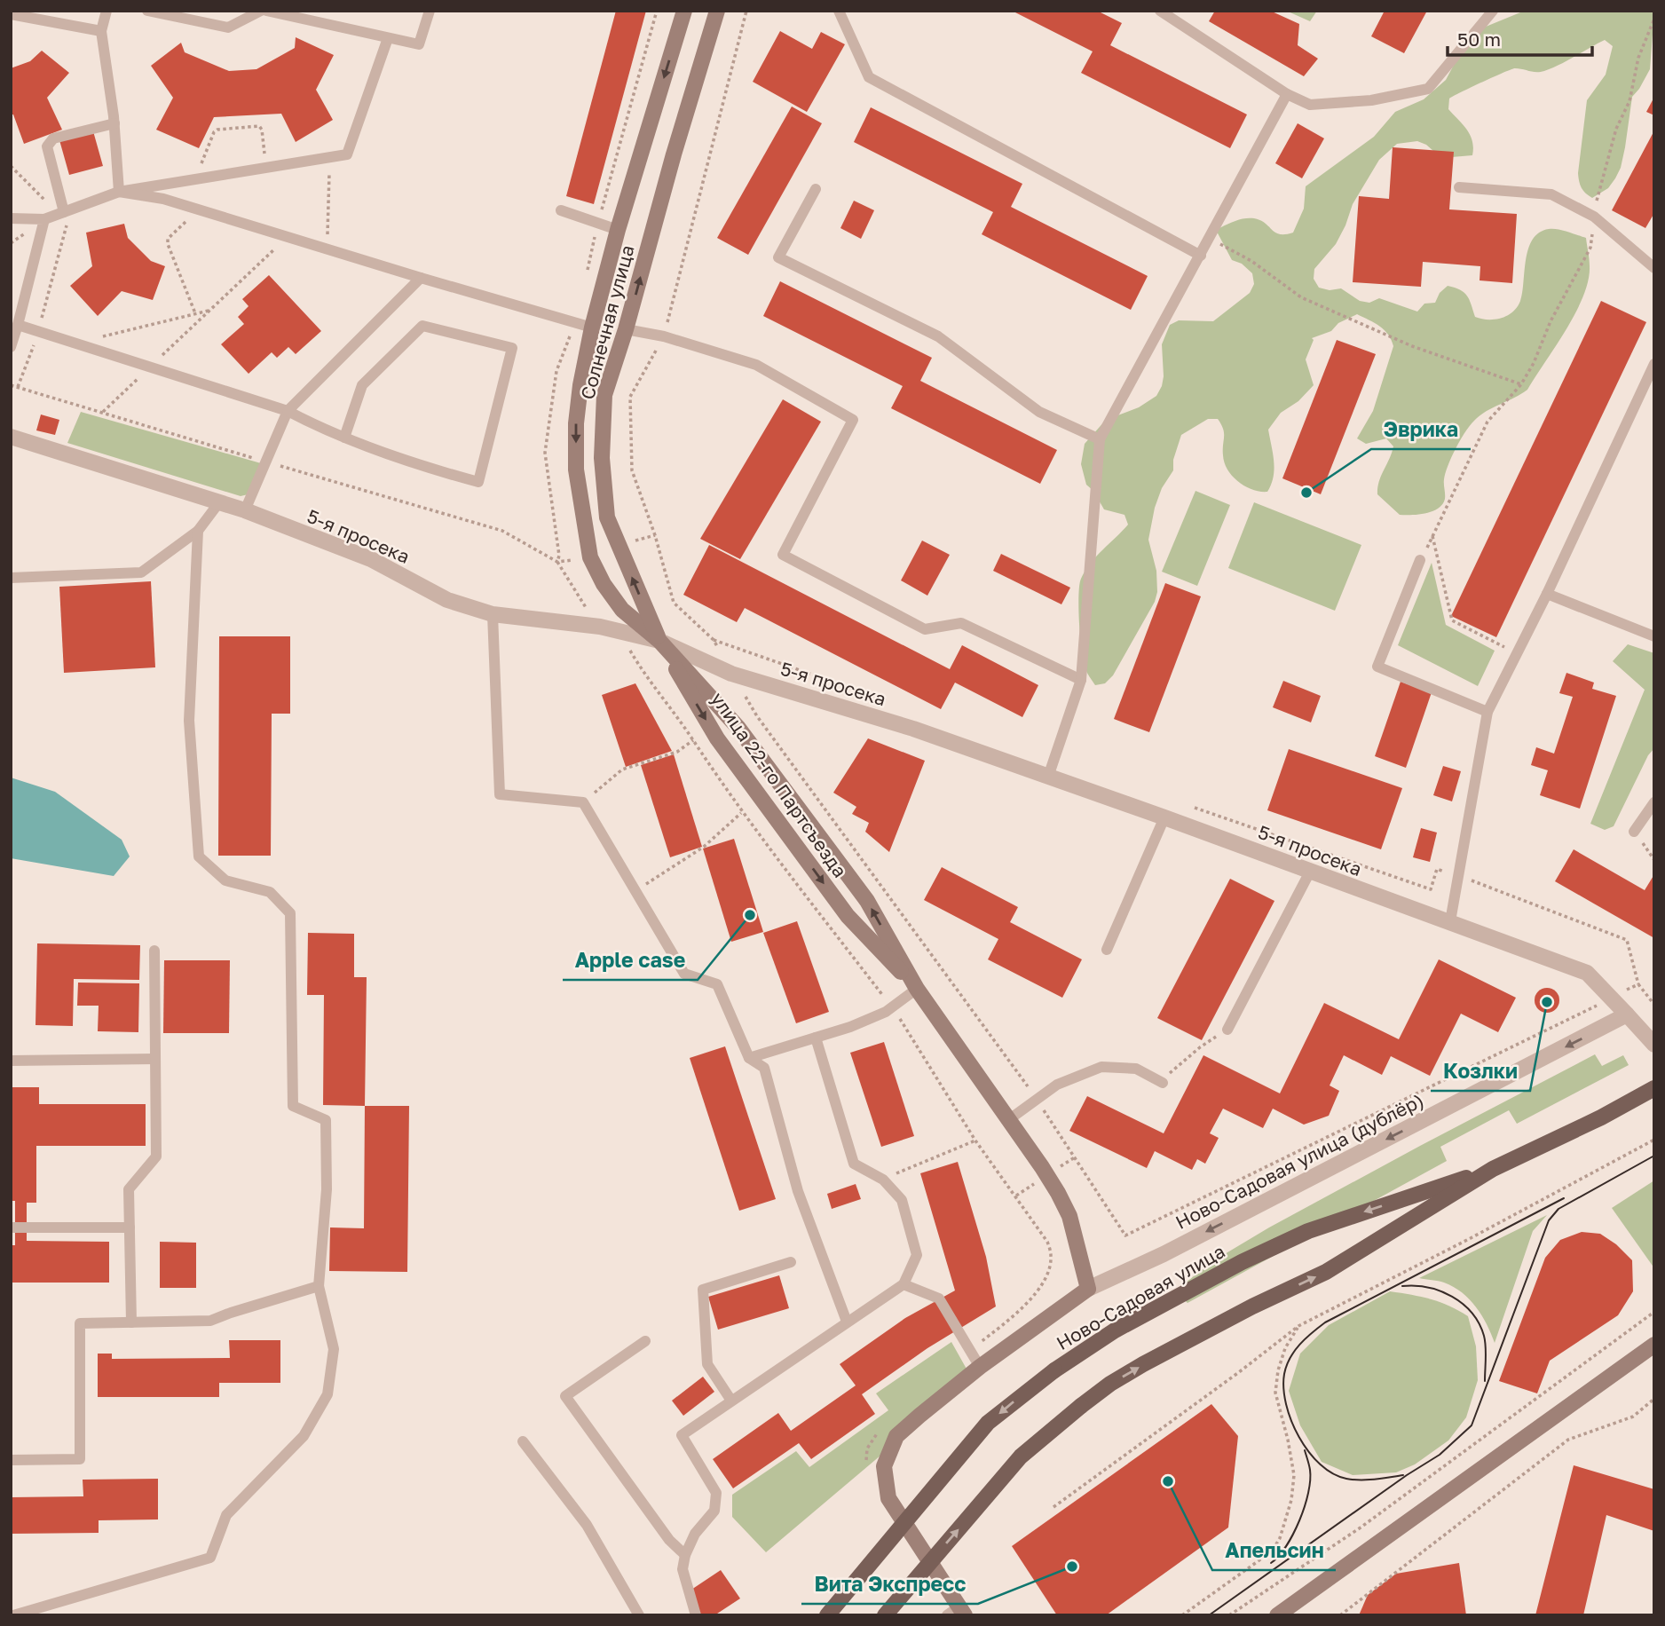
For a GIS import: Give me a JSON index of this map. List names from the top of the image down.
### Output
{
  "streets": {
    "main road": ["Солнечная улица", "улица 22-го Партсъезда", "Ново-Садовая улица"],
    "street": ["5-я просека", "Ново-Садовая улица (дублёр)"]
  },
  "crossings": [
    ["Солнечная улица", "5-я просека"],
    ["Солнечная улица", "улица 22-го Партсъезда"],
    ["5-я просека", "улица 22-го Партсъезда"],
    ["5-я просека", "Ново-Садовая улица (дублёр)"],
    ["улица 22-го Партсъезда", "Ново-Садовая улица (дублёр)"]
  ],
  "one_way": ["Ново-Садовая улица (дублёр)"],
  "places": [
    "Эврика",
    "Apple case",
    "Козлки",
    "Апельсин",
    "Вита Экспресс"
  ],
  "scale_bar": "50 m"
}
